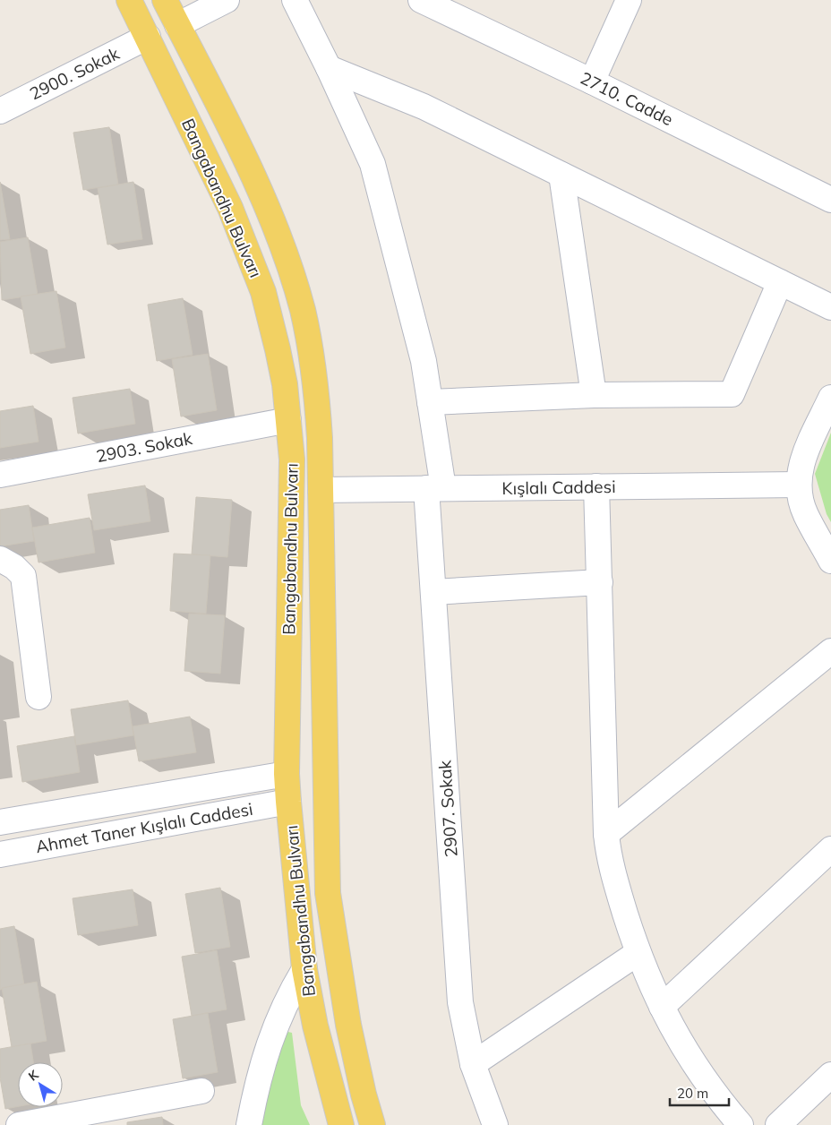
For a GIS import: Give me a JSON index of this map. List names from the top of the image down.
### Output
{
  "streets": {
    "main road": ["Bangabandhu Bulvarı"],
    "street": [
      "2900. Sokak",
      "2710. Cadde",
      "2903. Sokak",
      "Kışlalı Caddesi",
      "2907. Sokak",
      "Ahmet Taner Kışlalı Caddesi"
    ]
  },
  "crossings": [
    ["2900. Sokak", "Bangabandhu Bulvarı"],
    ["Bangabandhu Bulvarı", "2903. Sokak"],
    ["Bangabandhu Bulvarı", "Kışlalı Caddesi"],
    ["Bangabandhu Bulvarı", "Ahmet Taner Kışlalı Caddesi"],
    ["Kışlalı Caddesi", "2907. Sokak"]
  ],
  "scale_bar": "20 m",
  "north": "top left"
}
